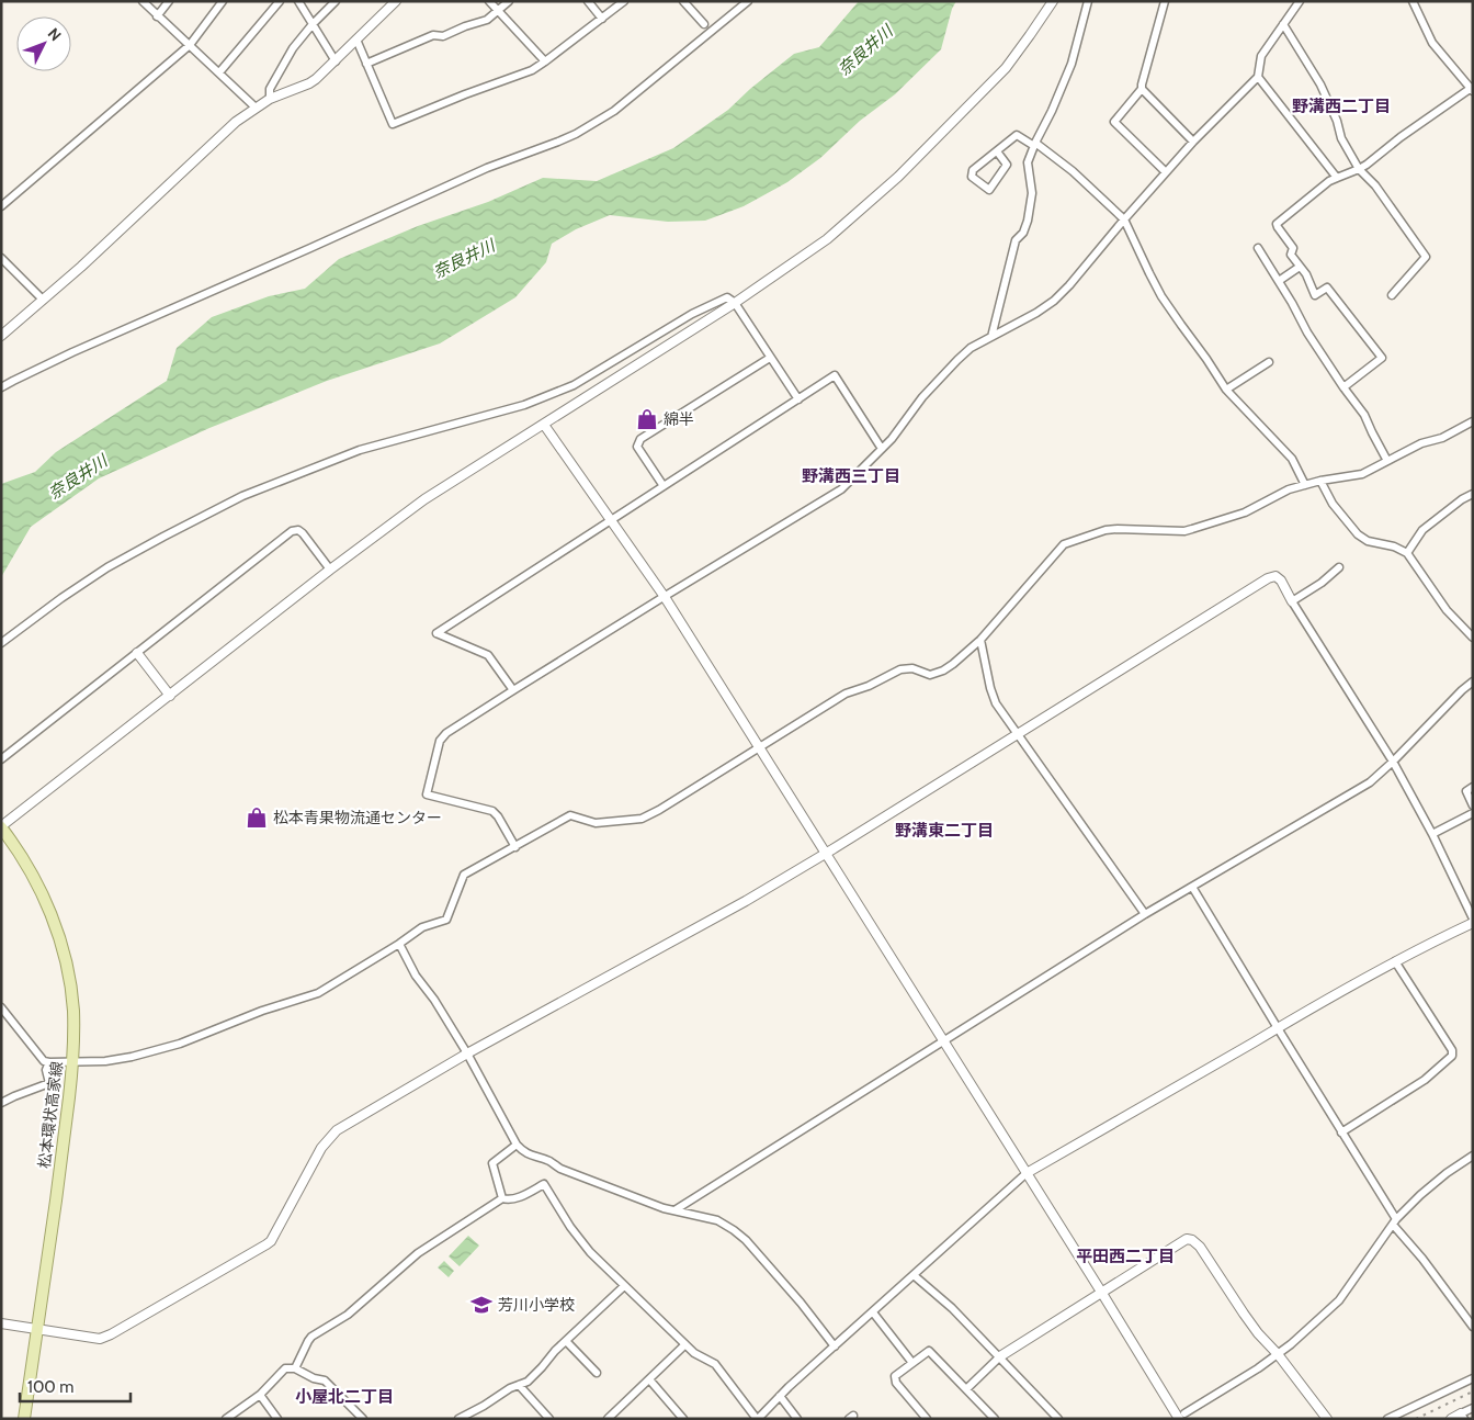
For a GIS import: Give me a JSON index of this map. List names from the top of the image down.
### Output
{
  "streets": {
    "main road": ["松本環状高家線"]
  },
  "districts": [
    "野溝西二丁目",
    "野溝西三丁目",
    "野溝東二丁目",
    "平田西二丁目",
    "小屋北二丁目"
  ],
  "water": ["奈良井川"],
  "places": {
    "shop": ["綿半", "松本青果物流通センター"],
    "school or university": ["芳川小学校"]
  },
  "scale_bar": "100 m",
  "north": "top right"
}
